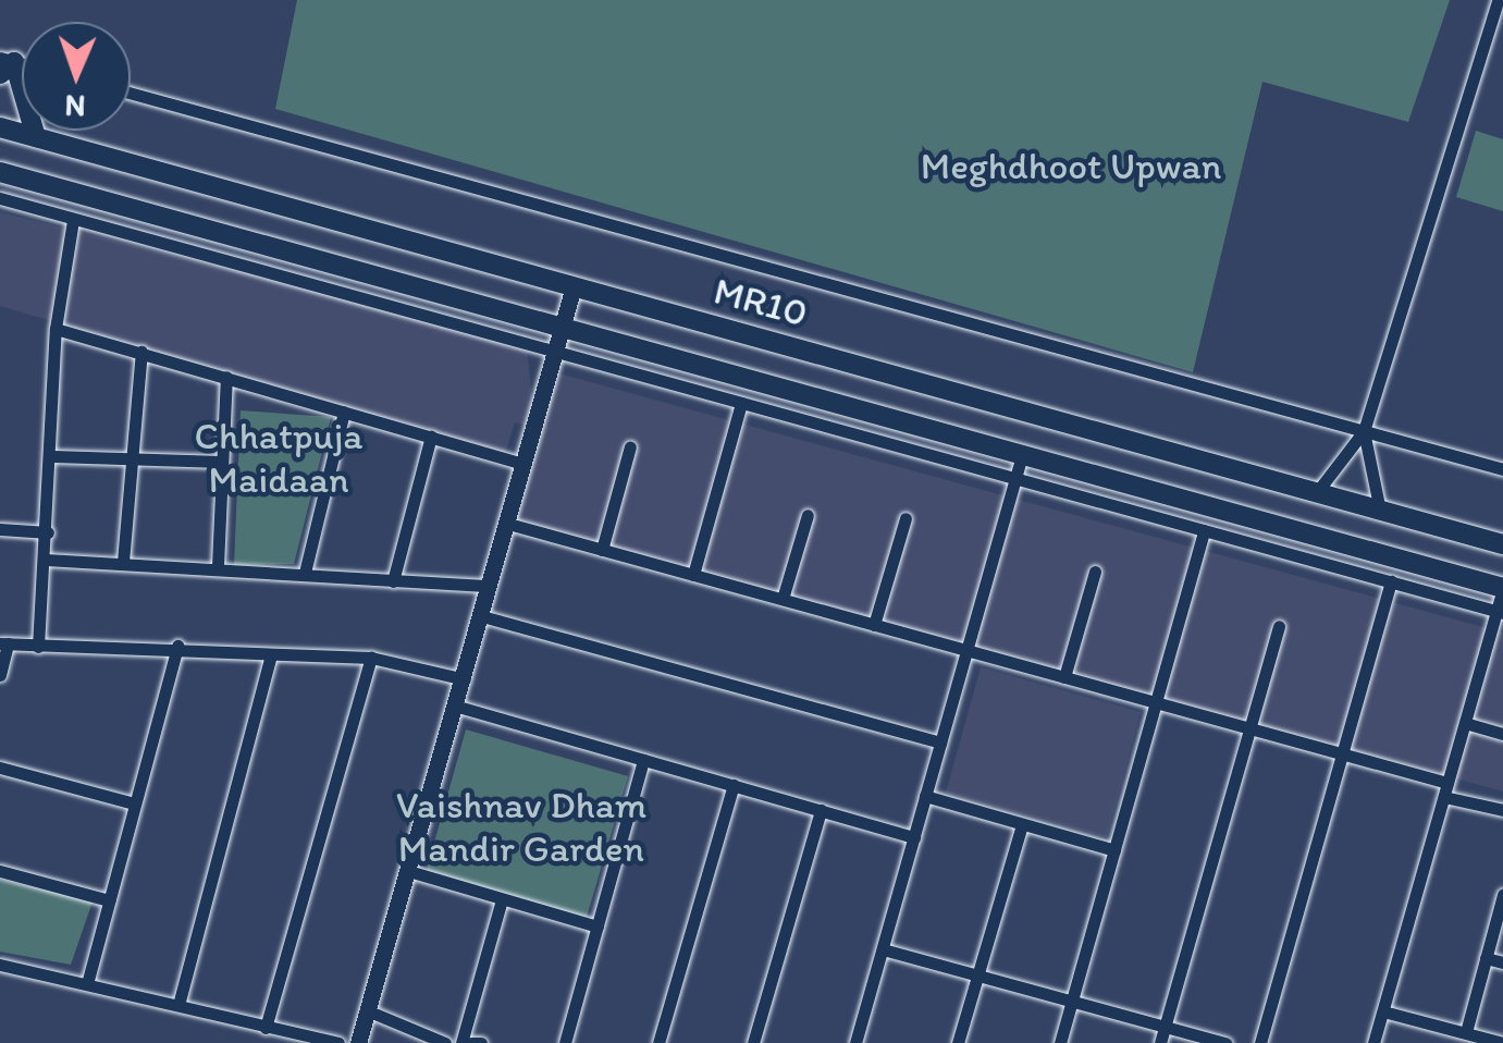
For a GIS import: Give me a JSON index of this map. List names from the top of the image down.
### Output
{
  "streets": {
    "main road": ["MR10"]
  },
  "parks": ["Meghdhoot Upwan", "Chhatpuja Maidaan", "Vaishnav Dham Mandir Garden"],
  "north": "bottom"
}
